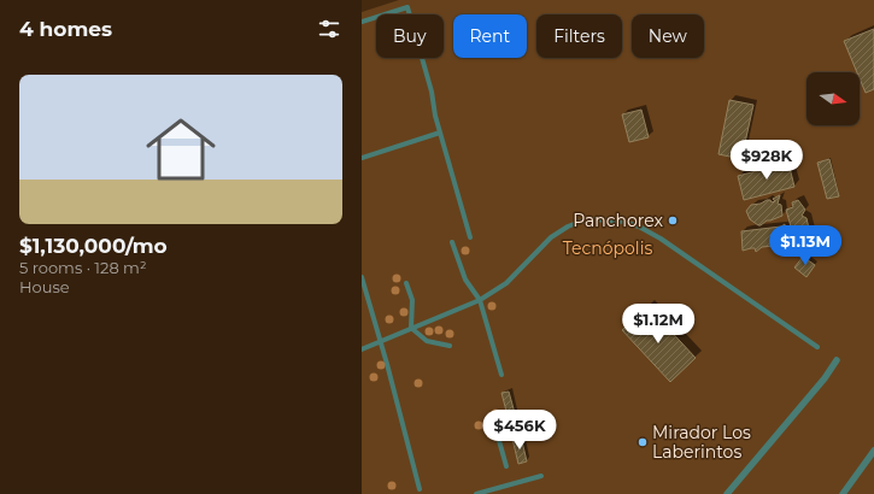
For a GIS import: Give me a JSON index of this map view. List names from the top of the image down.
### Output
{
  "parks": ["Tecnópolis"],
  "places": ["Panchorex", "Mirador Los Laberintos"],
  "north": "right",
  "page": {
    "heading": "4 homes",
    "chip": [
      "Buy",
      "Rent",
      "Filters",
      "New"
    ],
    "list": [
      {
        "name": "$1,130,000/mo",
        "note": "5 rooms · 128 m² · House"
      }
    ],
    "price": [
      "$928K",
      "$1.13M",
      "$1.12M",
      "$456K"
    ]
  }
}
